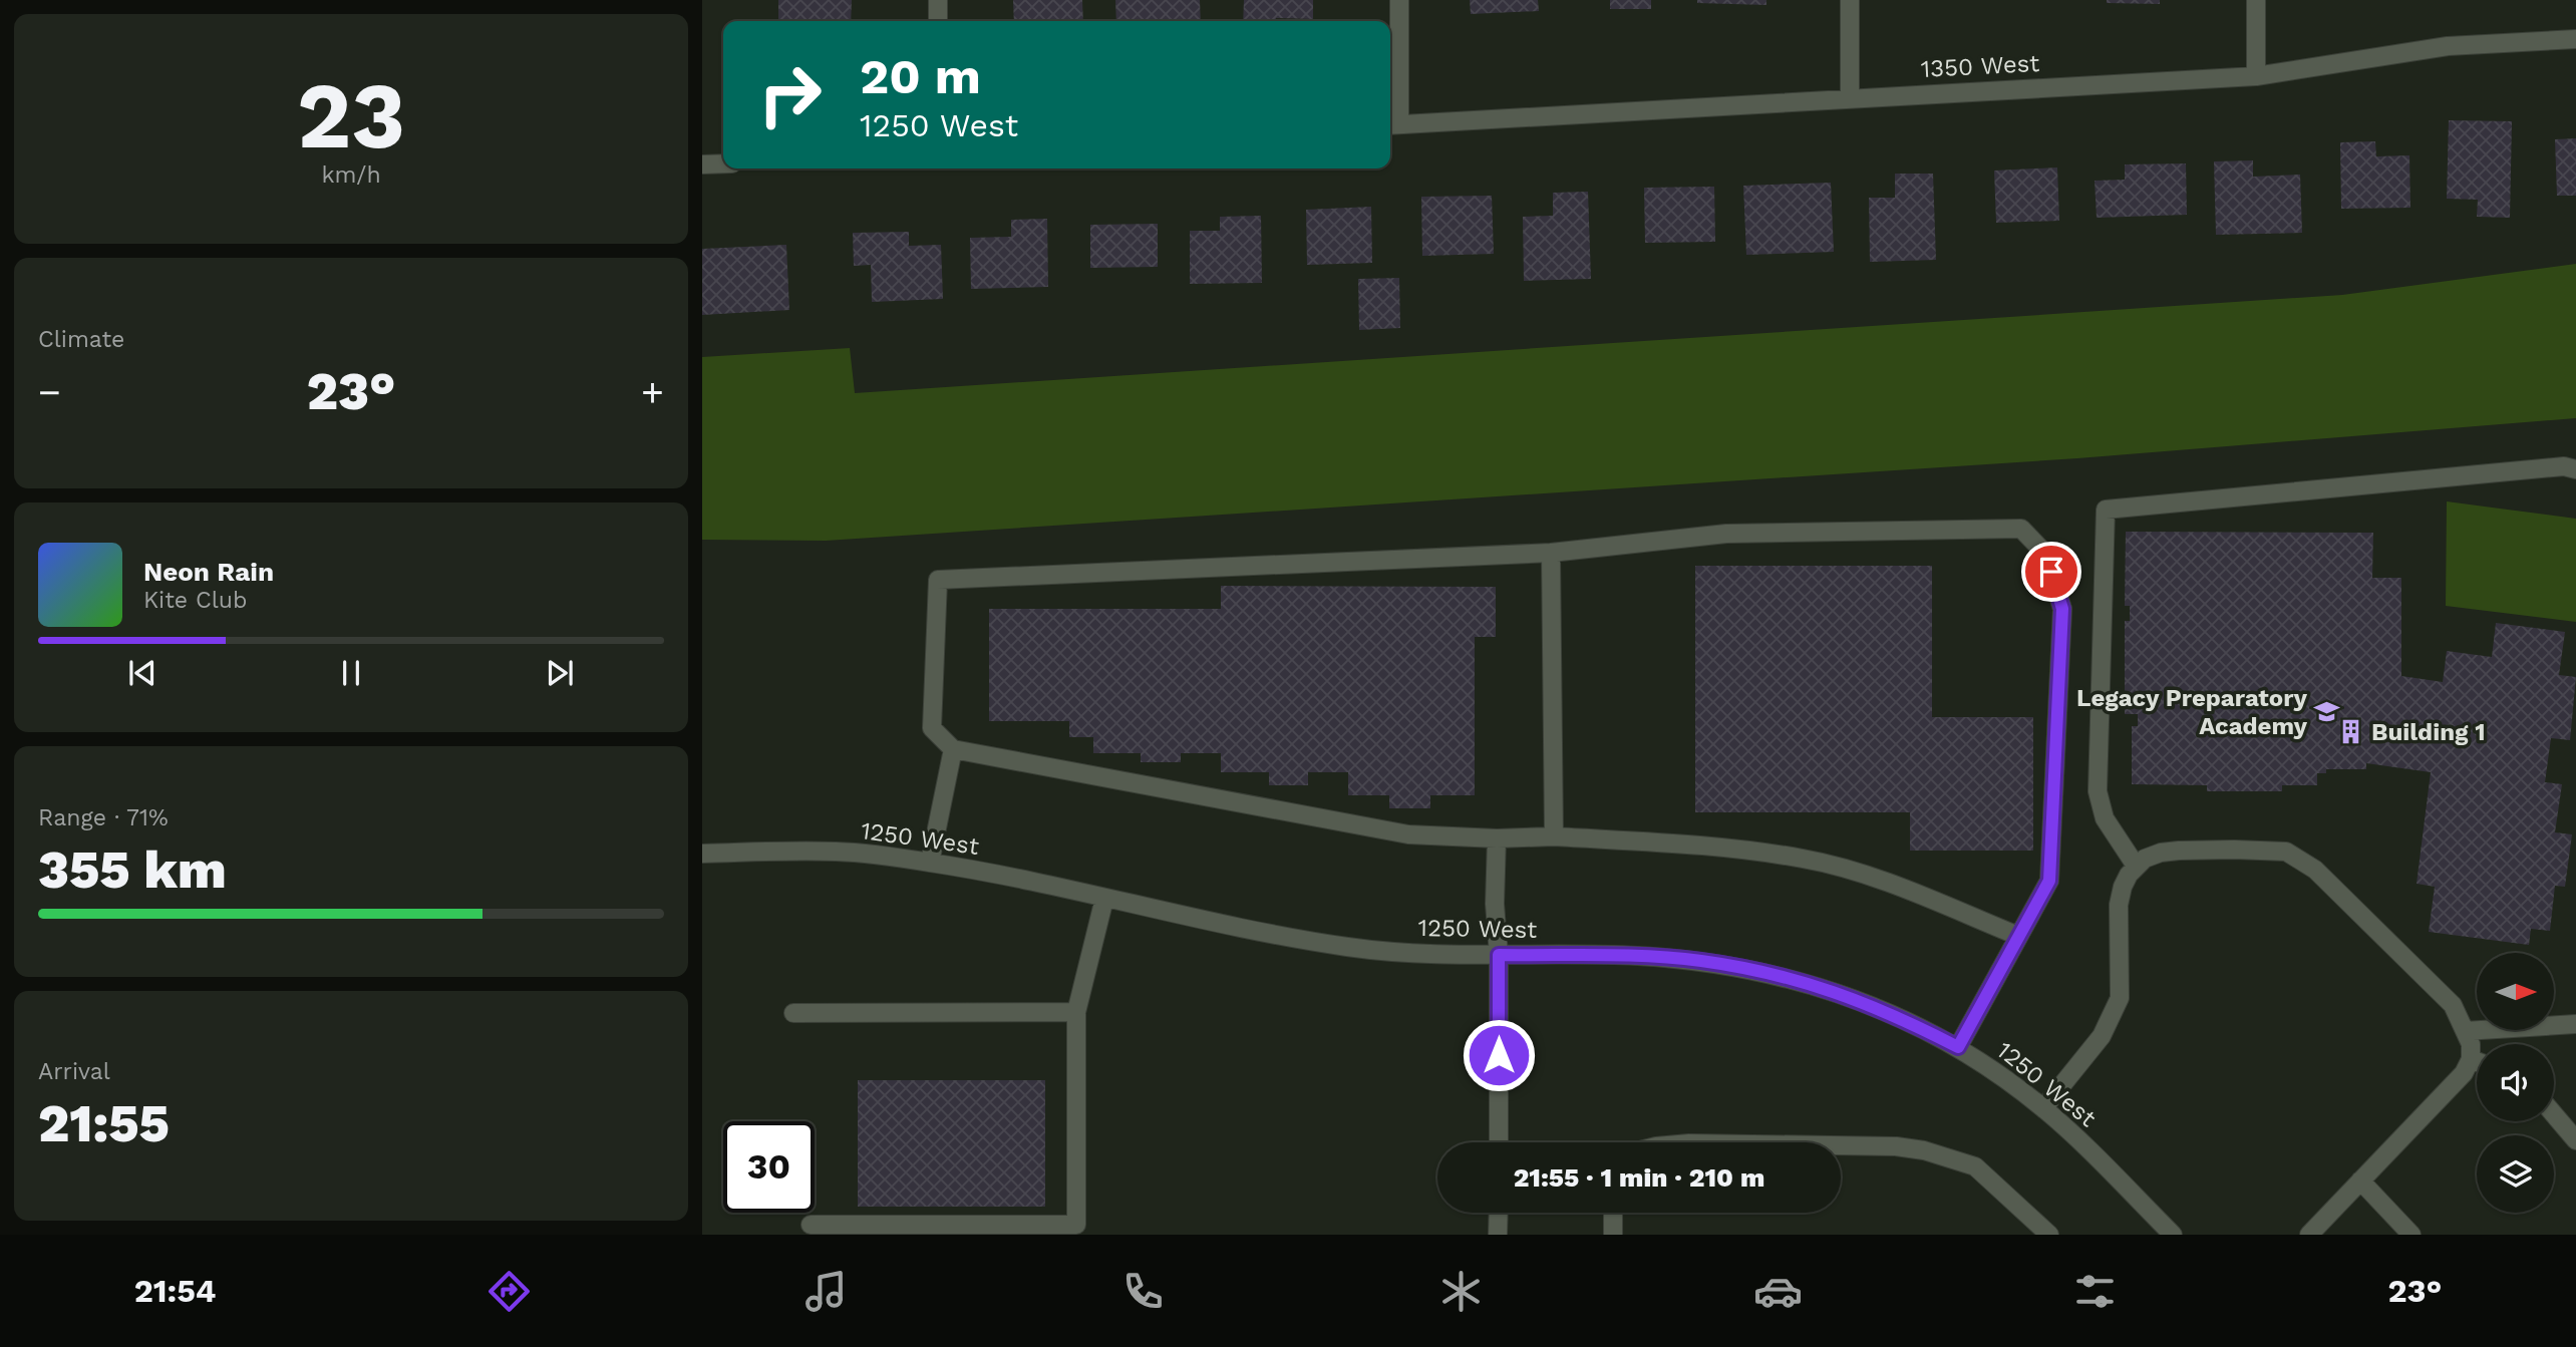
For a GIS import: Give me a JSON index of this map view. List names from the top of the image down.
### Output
{
  "streets": {
    "street": ["1350 West", "1250 West"]
  },
  "places": {
    "school or university": ["Legacy Preparatory Academy"],
    "building": ["Building 1"]
  },
  "north": "right",
  "page": {
    "tile": [
      ["23", "km/h"],
      "Climate",
      ["Range · 71%", "355 km"],
      ["Arrival", "21:55"]
    ],
    "turn": ["20 m", "1250 West"],
    "heat": ["−", "23°", "+"],
    "song": ["Neon Rain", "Kite Club"],
    "limit": "30",
    "trip": "21:55 · 1 min · 210 m",
    "tabs": ["21:54", "23°"]
  }
}
